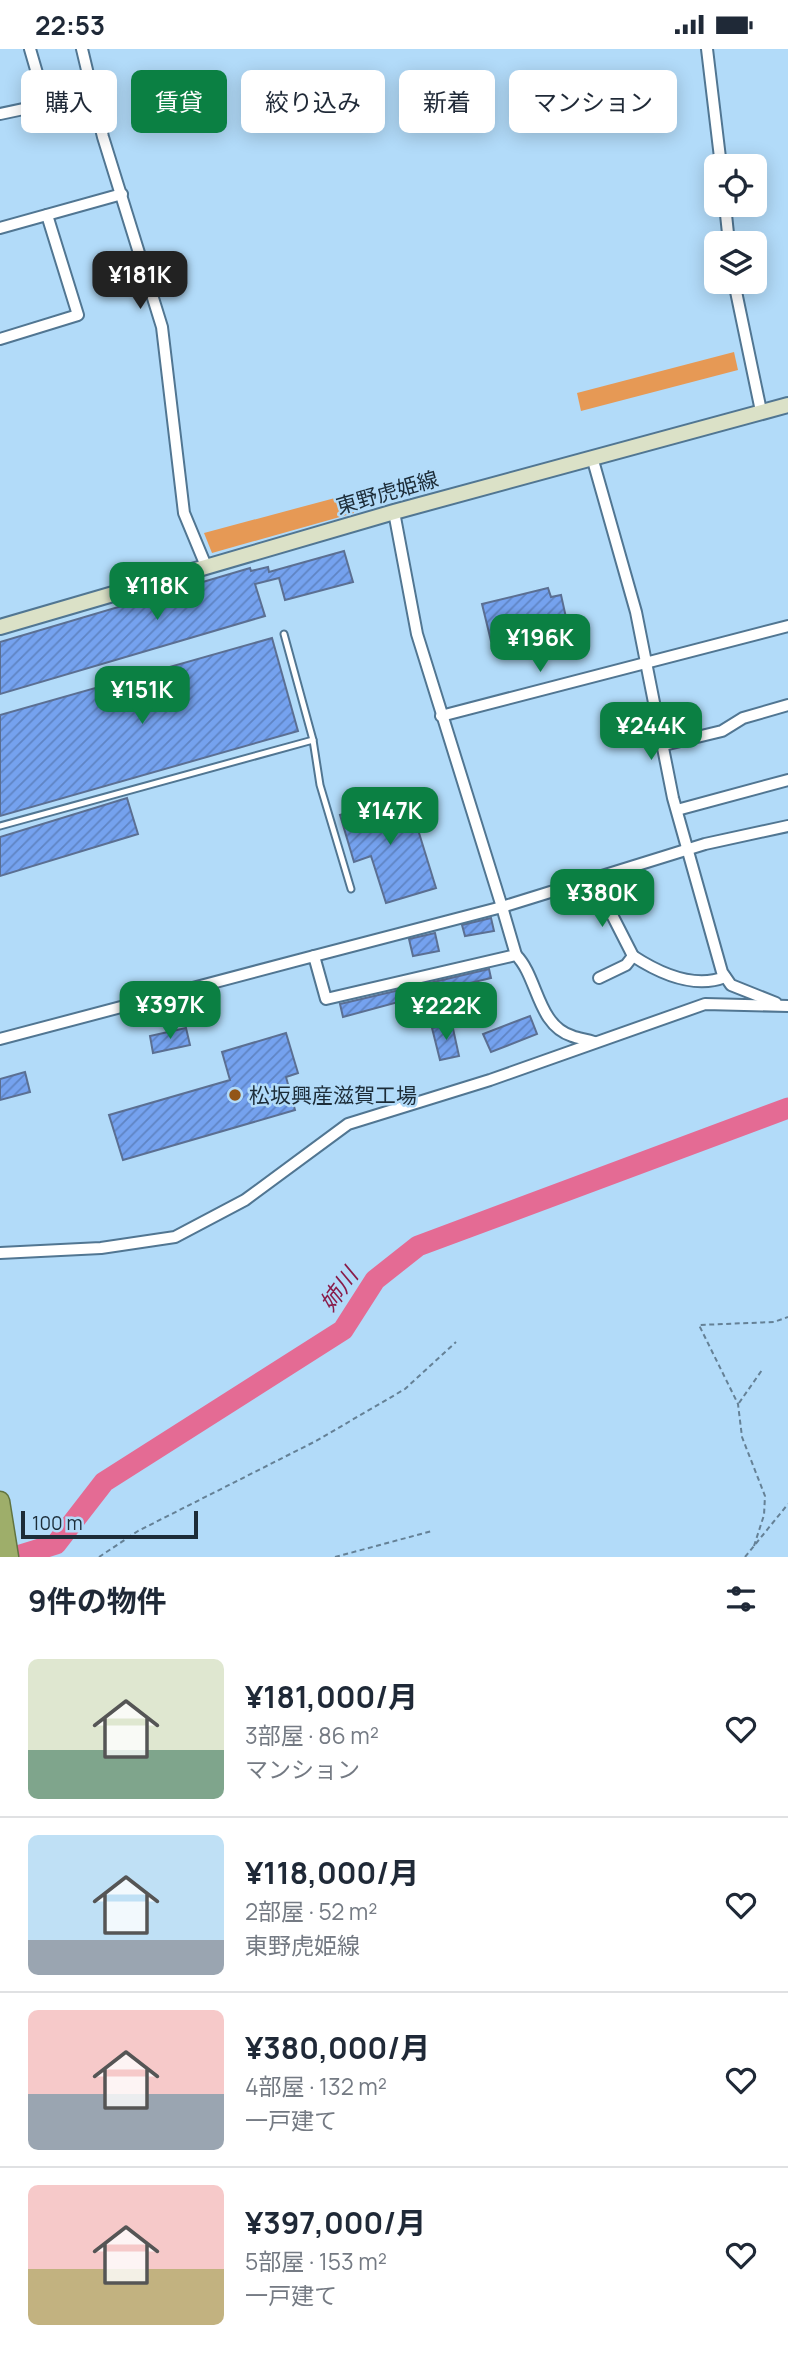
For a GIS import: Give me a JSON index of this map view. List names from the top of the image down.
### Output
{
  "streets": {
    "main road": ["東野虎姫線"]
  },
  "water": ["姉川"],
  "places": ["松坂興産滋賀工場"],
  "scale_bar": "100 m",
  "page": {
    "status": "22:53",
    "chip": [
      "購入",
      "賃貸",
      "絞り込み",
      "新着",
      "マンション"
    ],
    "price": [
      "¥181K",
      "¥118K",
      "¥196K",
      "¥151K",
      "¥244K",
      "¥147K",
      "¥380K",
      "¥397K",
      "¥222K"
    ],
    "scale": "100 m",
    "heading": "9件の物件",
    "list": [
      {
        "name": "¥181,000/月",
        "note": "3部屋 · 86 m² · マンション"
      },
      {
        "name": "¥118,000/月",
        "note": "2部屋 · 52 m² · 東野虎姫線"
      },
      {
        "name": "¥380,000/月",
        "note": "4部屋 · 132 m² · 一戸建て"
      },
      {
        "name": "¥397,000/月",
        "note": "5部屋 · 153 m² · 一戸建て"
      }
    ]
  }
}
